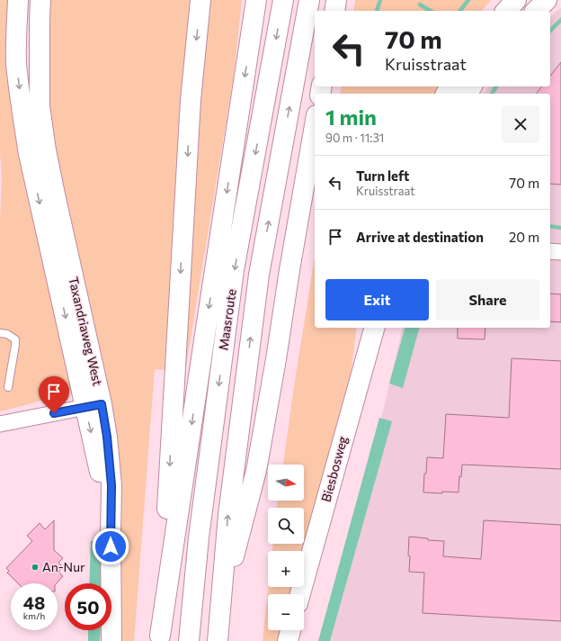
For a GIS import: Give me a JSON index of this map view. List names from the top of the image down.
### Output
{
  "streets": {
    "main road": ["Maasroute", "Taxandriaweg West", "Biesbosweg"]
  },
  "places": ["An-Nur"],
  "north": "right",
  "page": {
    "turn": ["70 m", "Kruisstraat"],
    "heading": ["1 min", "90 m · 11:31"],
    "list": [
      {
        "name": "Turn left",
        "note": "Kruisstraat",
        "value": "70 m"
      },
      {
        "name": "Arrive at destination",
        "value": "20 m"
      }
    ],
    "buttons": ["Exit", "Share"],
    "map_buttons": ["+", "−"],
    "speed": "48 km/h",
    "limit": "50"
  }
}
